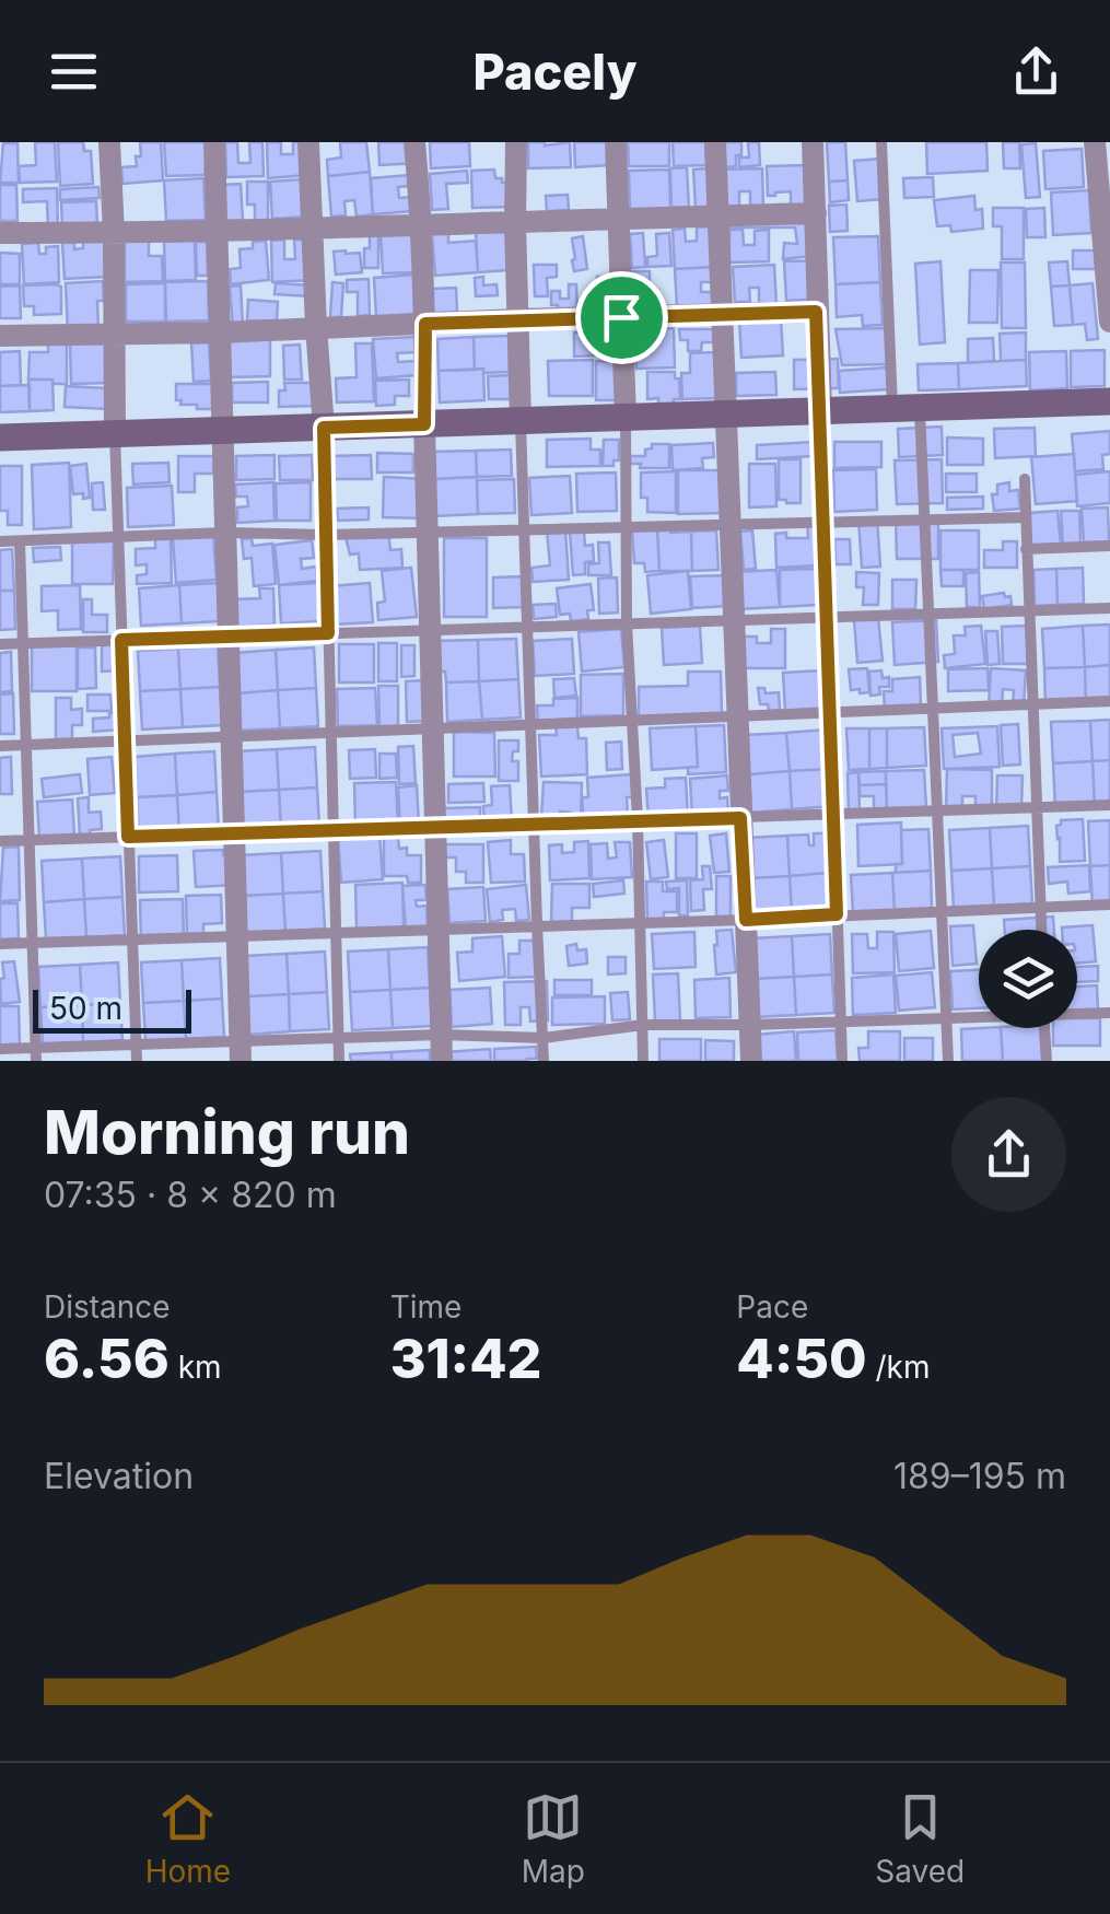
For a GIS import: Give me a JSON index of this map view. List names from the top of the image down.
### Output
{
  "scale_bar": "50 m",
  "page": {
    "header": "Pacely",
    "scale": "50 m",
    "heading": ["Morning run", "07:35 · 8 × 820 m"],
    "stats": [
      ["Distance", "6.56 km"],
      ["Time", "31:42"],
      ["Pace", "4:50 /km"]
    ],
    "chart": ["Elevation", "189–195 m"],
    "tabs": ["Home", "Map", "Saved"]
  }
}
